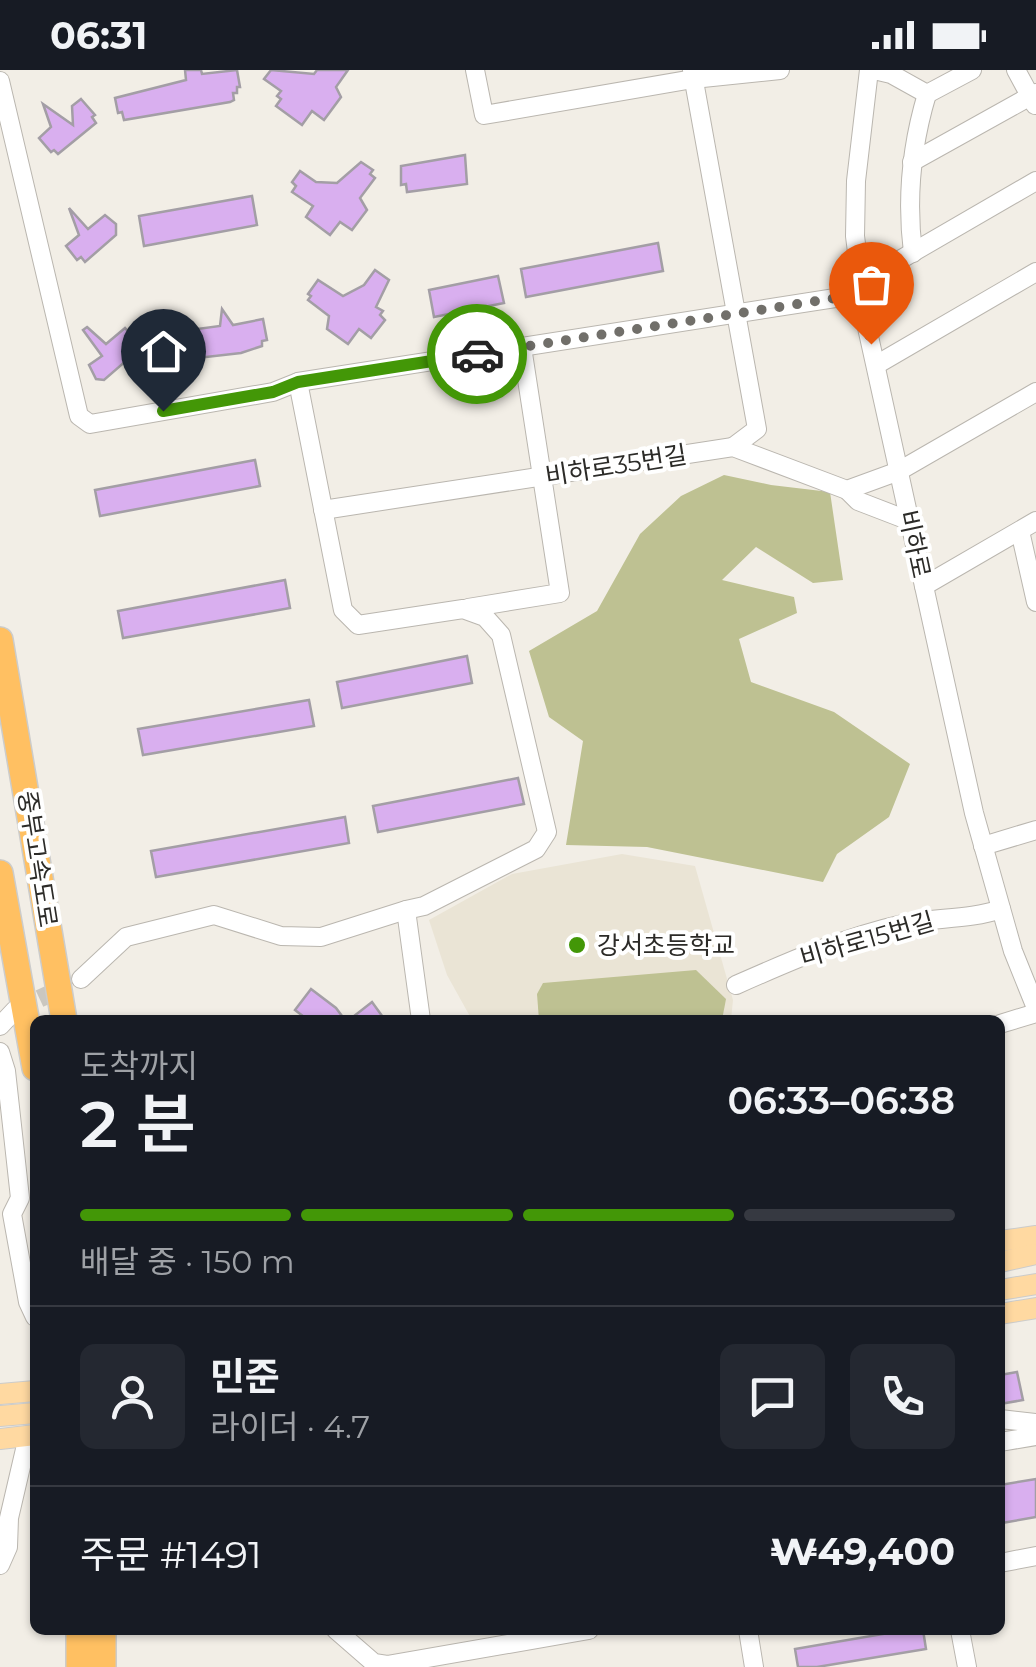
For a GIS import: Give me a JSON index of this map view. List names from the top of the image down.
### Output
{
  "streets": {
    "highway": ["중부고속도로"],
    "street": ["비하로35번길", "비하로", "비하로15번길"]
  },
  "crossings": [
    ["비하로35번길", "비하로"],
    ["비하로", "비하로15번길"]
  ],
  "places": ["강서초등학교"],
  "page": {
    "status": "06:31",
    "heading": ["2 분", "도착까지", "06:33–06:38"],
    "panel": [
      "민준",
      "라이더 · 4.7",
      "주문 #1491",
      "₩49,400"
    ],
    "bar": "배달 중 · 150 m"
  }
}
